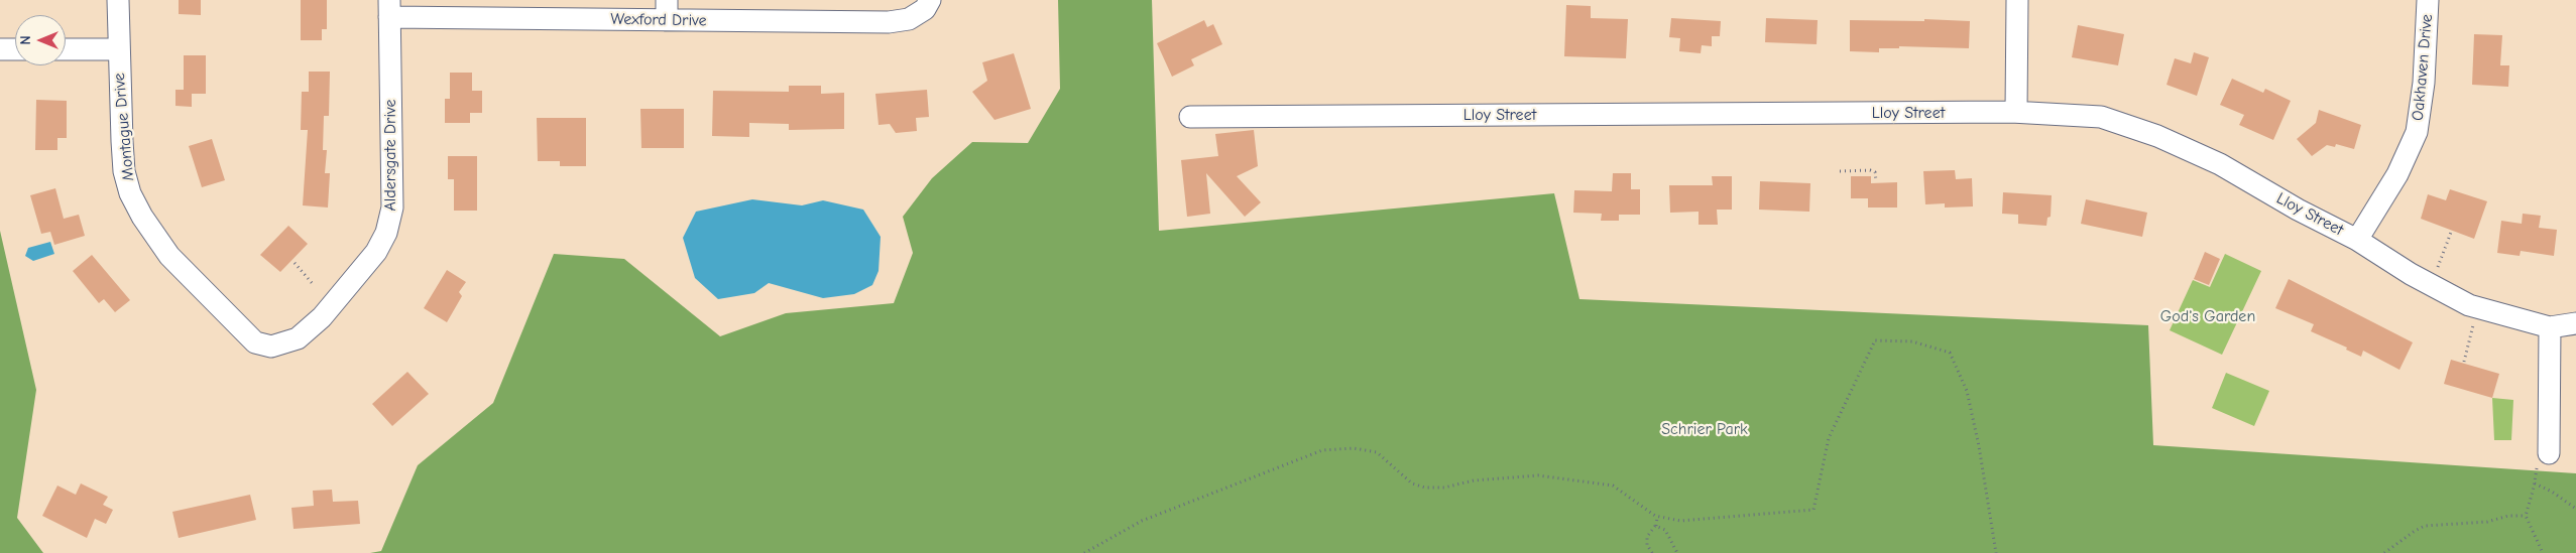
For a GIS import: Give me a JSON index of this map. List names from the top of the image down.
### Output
{
  "streets": {
    "street": [
      "Wexford Drive",
      "Oakhaven Drive",
      "Lloy Street",
      "Montague Drive",
      "Aldersgate Drive"
    ]
  },
  "crossings": [
    ["Wexford Drive", "Aldersgate Drive"],
    ["Oakhaven Drive", "Lloy Street"],
    ["Montague Drive", "Aldersgate Drive"]
  ],
  "parks": ["God's Garden", "Schrier Park"],
  "north": "left"
}
